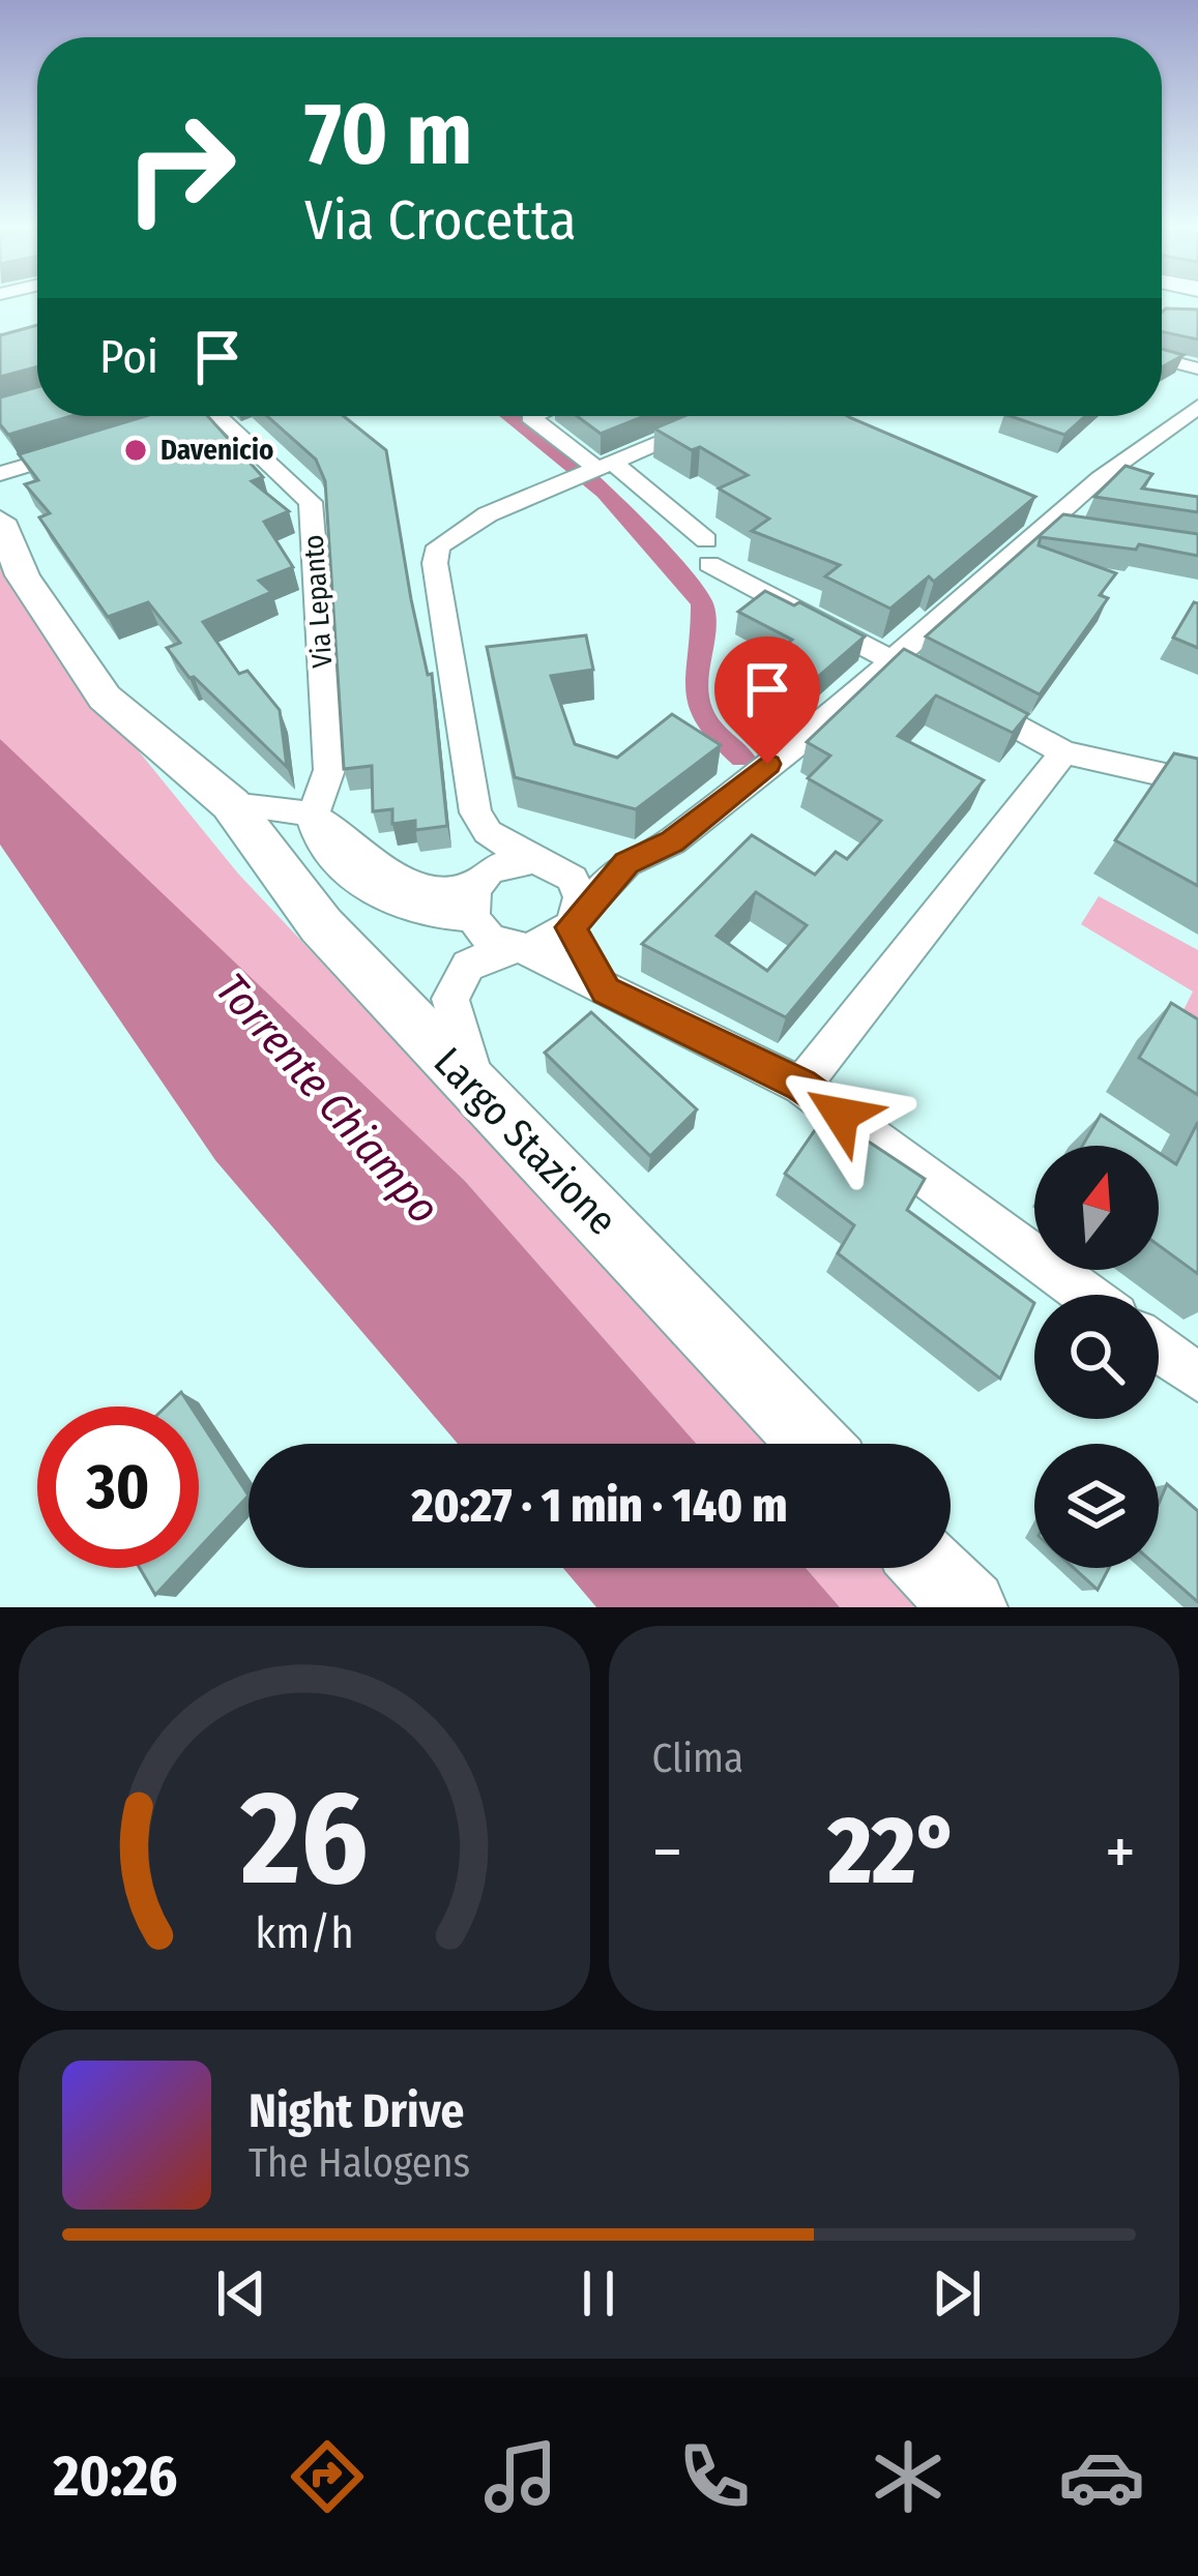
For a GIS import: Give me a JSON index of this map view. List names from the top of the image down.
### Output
{
  "streets": {
    "main road": ["Largo Stazione"],
    "street": ["Via Lepanto"]
  },
  "crossings": [
    ["Via Lepanto", "Largo Stazione"]
  ],
  "water": ["Torrente Chiampo"],
  "places": ["Davenicio"],
  "north": "top",
  "page": {
    "turn": ["70 m", "Via Crocetta"],
    "then": "Poi",
    "limit": "30",
    "trip": "20:27 · 1 min · 140 m",
    "tile": "Clima",
    "heat": ["−", "22°", "+"],
    "song": ["Night Drive", "The Halogens"],
    "tabs": "20:26",
    "gauge": ["26", "km/h"]
  }
}
